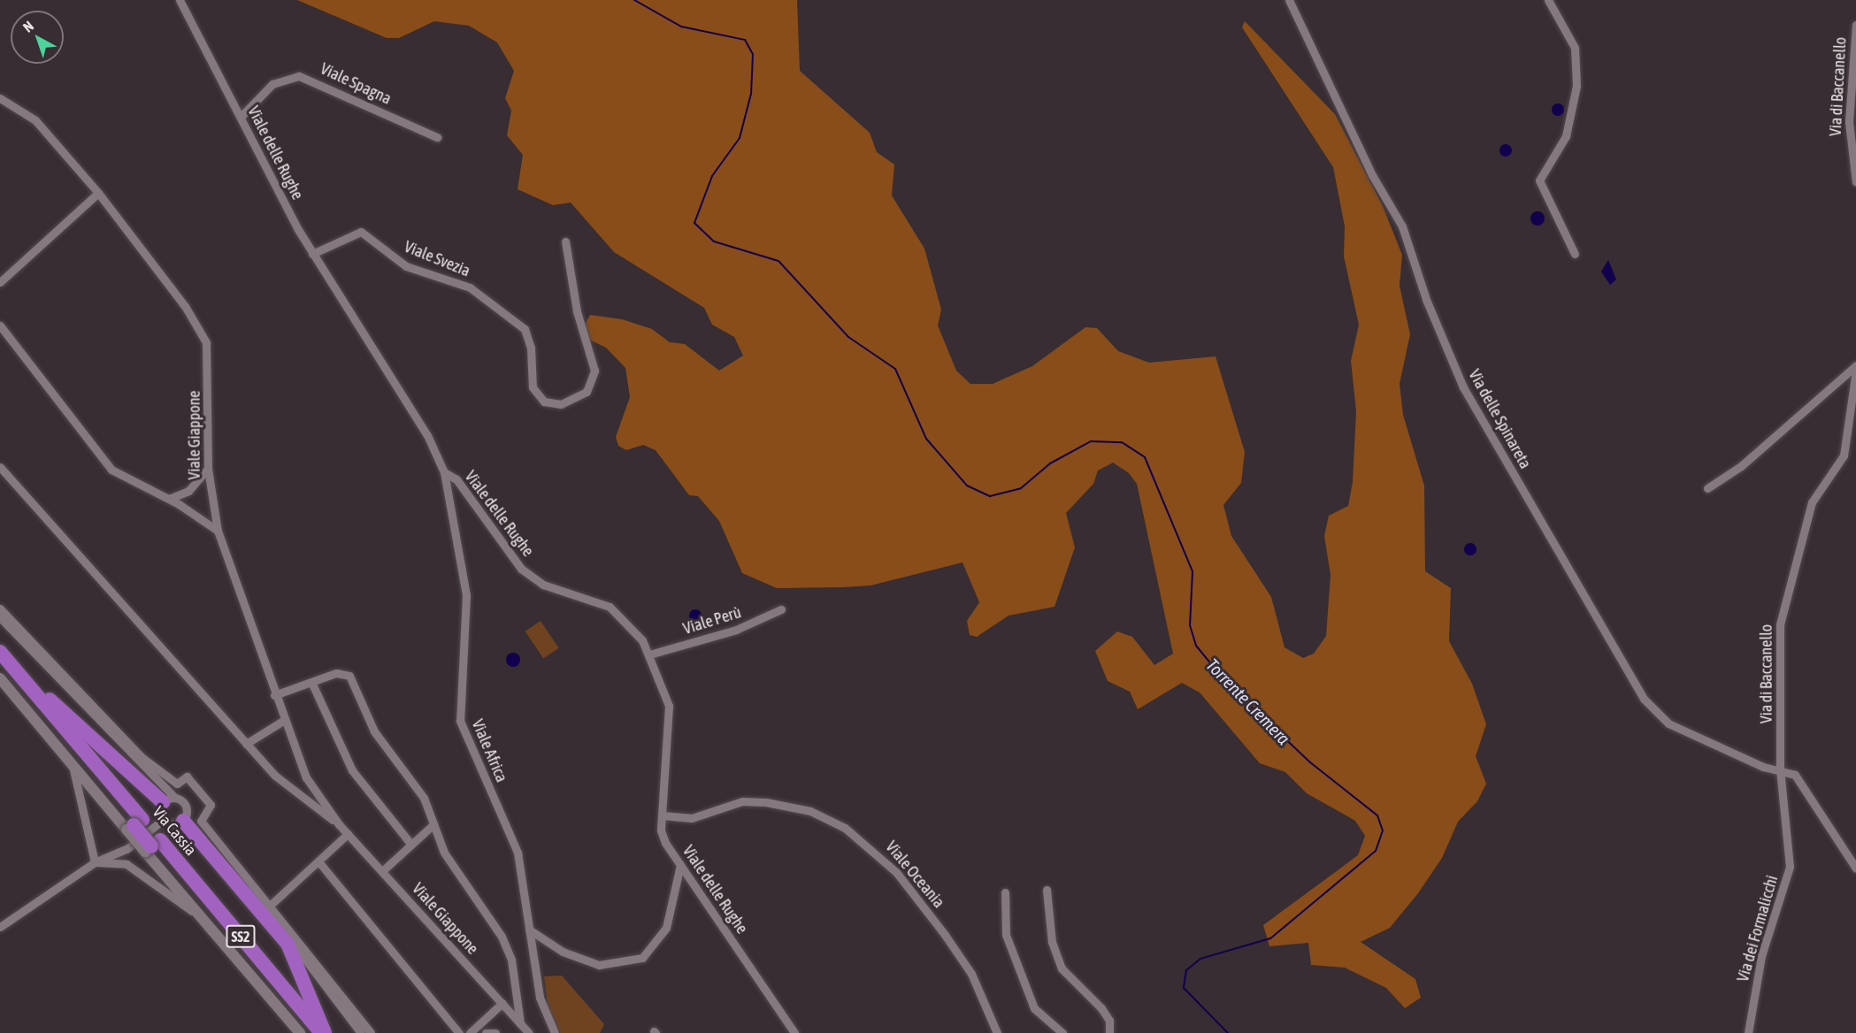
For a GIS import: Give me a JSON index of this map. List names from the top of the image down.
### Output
{
  "streets": {
    "highway": ["Via Cassia", "SS2"],
    "street": [
      "Viale Spagna",
      "Via di Baccanello",
      "Viale delle Rughe",
      "Viale Svezia",
      "Via delle Spinareta",
      "Viale Giappone",
      "Viale Perù",
      "Viale Africa",
      "Viale Oceania",
      "Via dei Formalicchi"
    ]
  },
  "crossings": [
    ["Viale Spagna", "Viale delle Rughe"],
    ["Via di Baccanello", "Via delle Spinareta"],
    ["Via di Baccanello", "Via dei Formalicchi"],
    ["Viale delle Rughe", "Viale Svezia"],
    ["Viale delle Rughe", "Viale Perù"],
    ["Viale delle Rughe", "Viale Africa"],
    ["Viale delle Rughe", "Viale Oceania"],
    ["Via delle Spinareta", "Via dei Formalicchi"]
  ],
  "water": ["Torrente Cremera"],
  "north": "top left"
}
